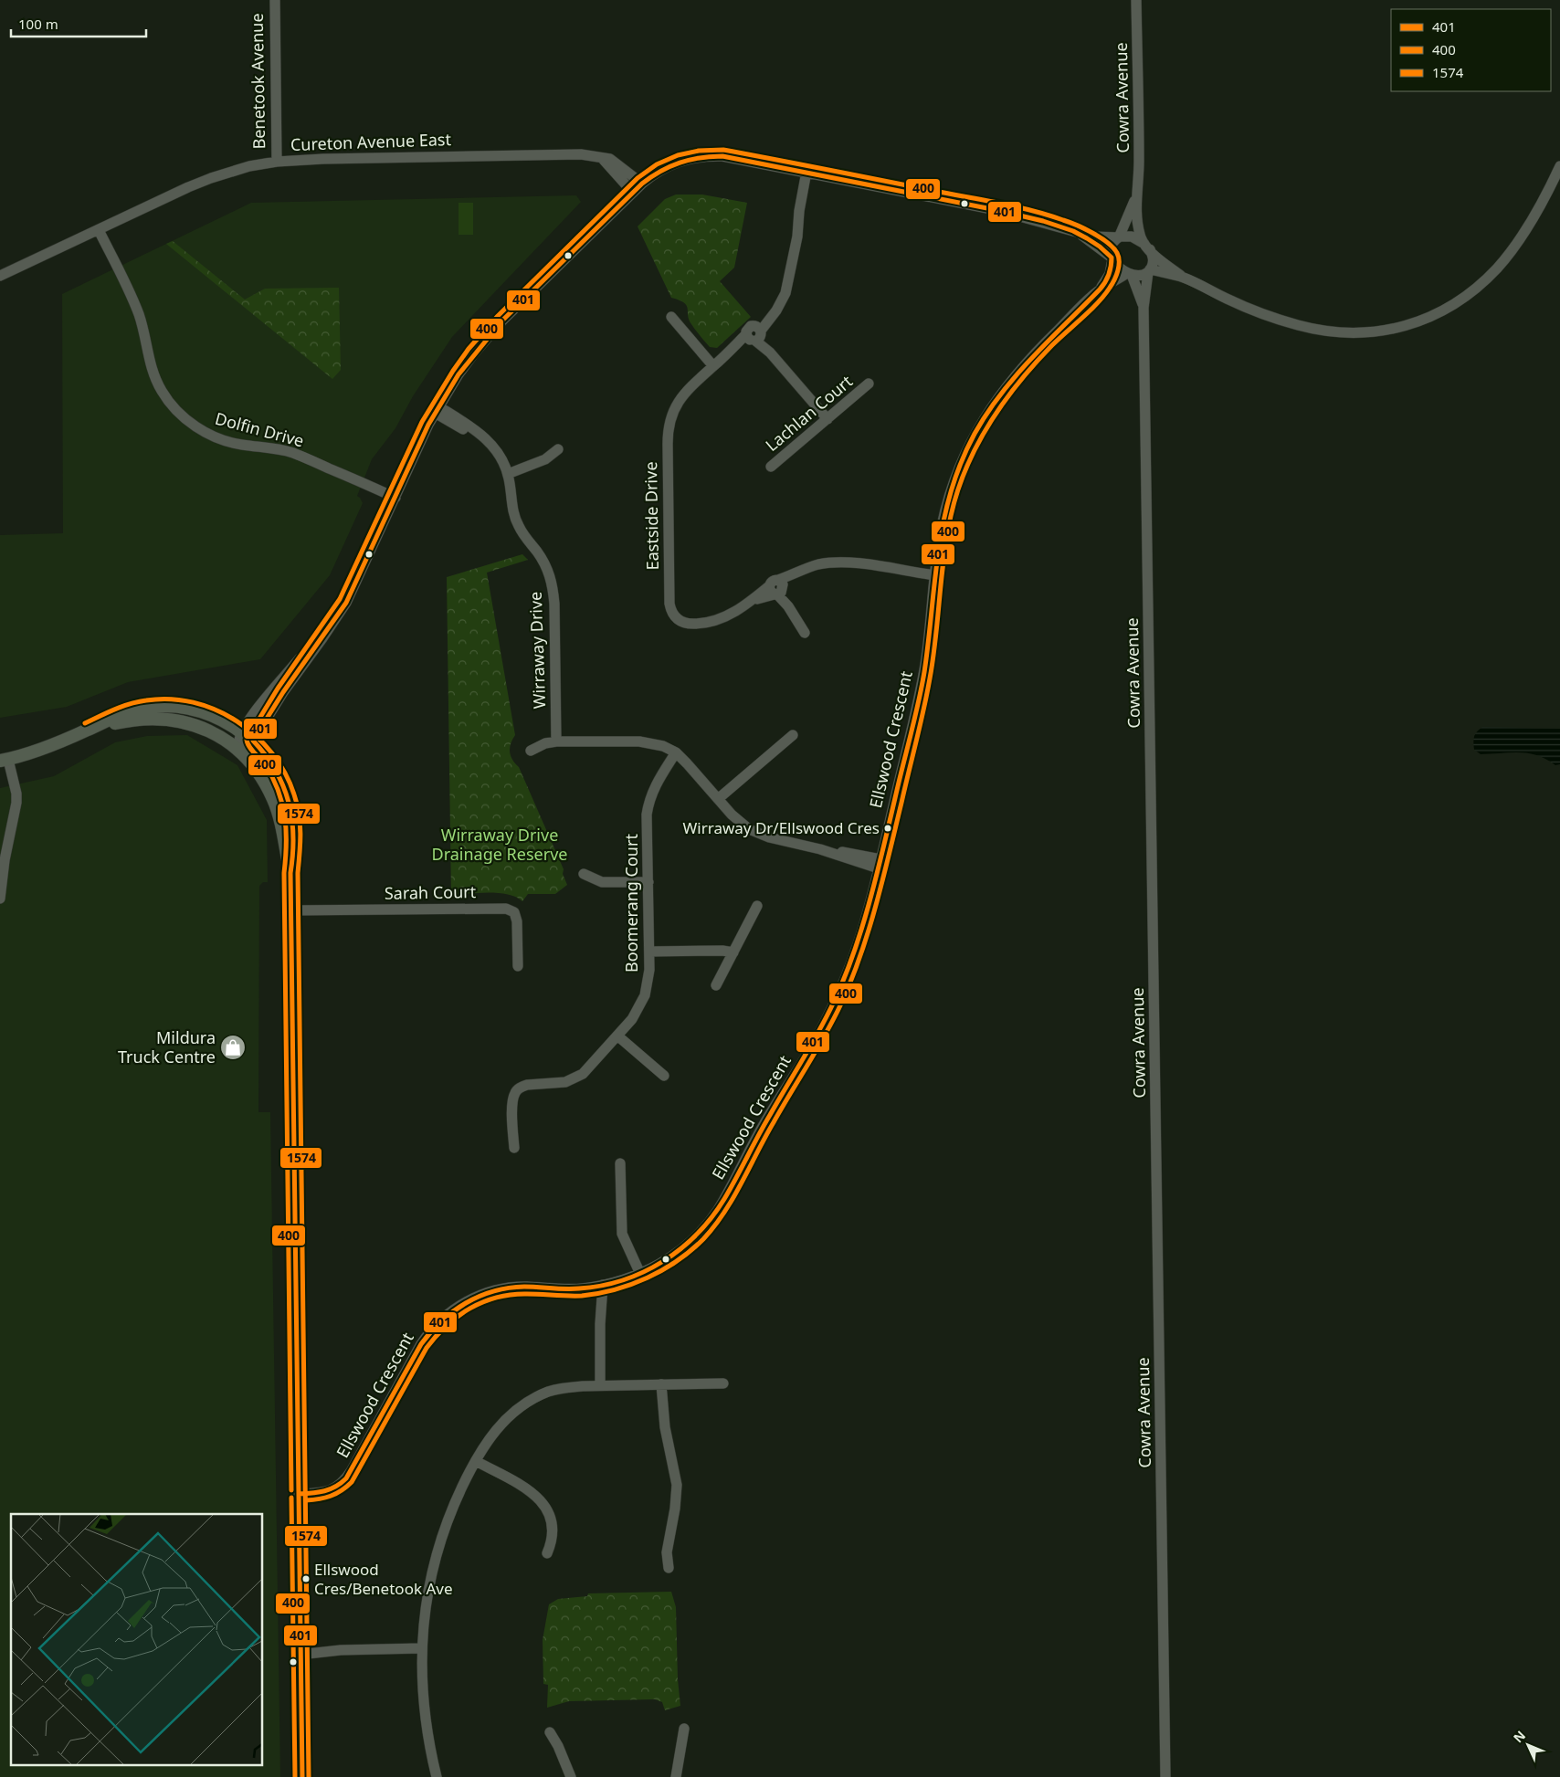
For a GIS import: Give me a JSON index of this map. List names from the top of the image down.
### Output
{
  "streets": {
    "street": [
      "Benetook Avenue",
      "Cowra Avenue",
      "Cureton Avenue East",
      "Lachlan Court",
      "Dolfin Drive",
      "Eastside Drive",
      "Wirraway Drive",
      "Ellswood Crescent",
      "Sarah Court",
      "Boomerang Court"
    ]
  },
  "crossings": [
    ["Benetook Avenue", "Cureton Avenue East"],
    ["Cureton Avenue East", "Dolfin Drive"],
    ["Eastside Drive", "Ellswood Crescent"]
  ],
  "parks": ["Wirraway Drive Drainage Reserve"],
  "places": {
    "other": ["Wirraway Dr/Ellswood Cres", "Ellswood Cres/Benetook Ave"],
    "shop": ["Mildura Truck Centre"]
  },
  "lines": ["transit line 400", "transit line 401", "transit line 1574"],
  "legend": ["401", "400", "1574"],
  "scale_bar": "100 m",
  "north": "top left"
}
